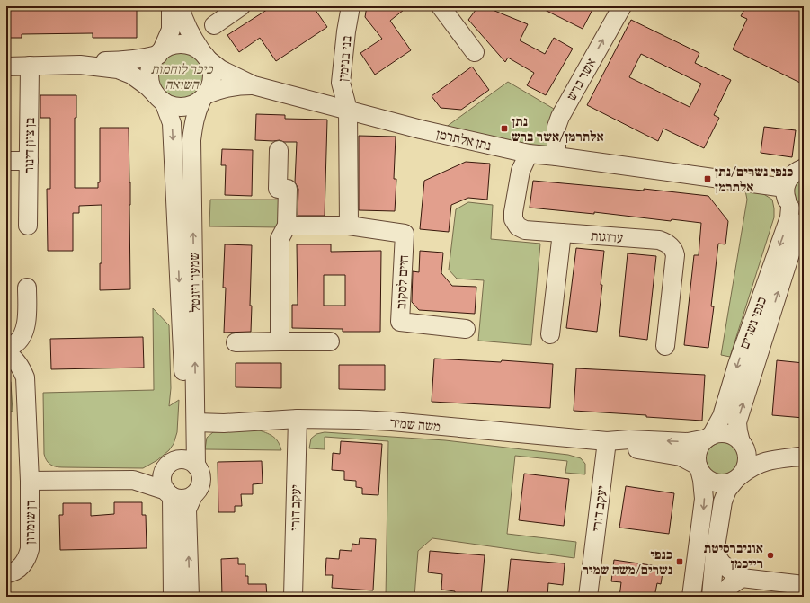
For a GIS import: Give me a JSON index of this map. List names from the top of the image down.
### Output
{
  "streets": {
    "street": [
      "בני בנימין",
      "אשר ברש",
      "נתן אלתרמן",
      "בן ציון דינור",
      "ערוגות",
      "שמעון ויזנטל",
      "חיים לסקוב",
      "כנפי נשרים",
      "משה שמיר",
      "יעקב דורי",
      "דן שומרון"
    ]
  },
  "crossings": [
    ["בני בנימין", "נתן אלתרמן"],
    ["אשר ברש", "נתן אלתרמן"],
    ["נתן אלתרמן", "ערוגות"],
    ["נתן אלתרמן", "שמעון ויזנטל"],
    ["שמעון ויזנטל", "משה שמיר"],
    ["שמעון ויזנטל", "דן שומרון"],
    ["כנפי נשרים", "משה שמיר"],
    ["משה שמיר", "יעקב דורי"]
  ],
  "one_way": ["אשר ברש"],
  "parks": ["כיכר לוחמות השואה"],
  "places": {
    "transit": ["נתן אלתרמן/אשר ברש", "כנפי נשרים/נתן אלתרמן", "כנפי נשרים/משה שמיר"],
    "other": ["אוניברסיטת רייכמן"]
  }
}
